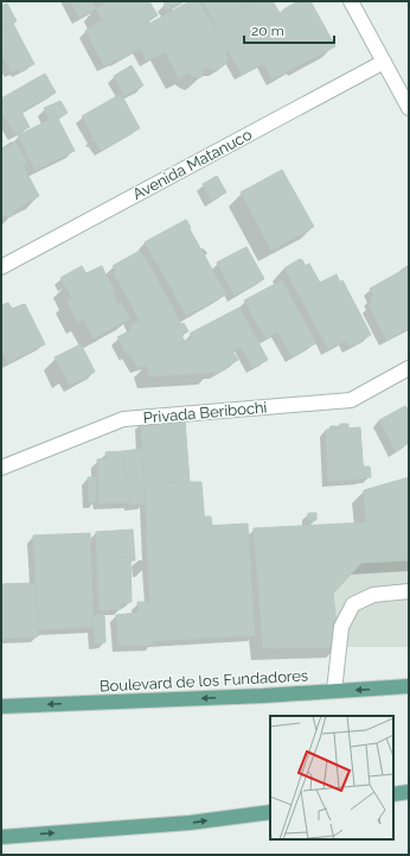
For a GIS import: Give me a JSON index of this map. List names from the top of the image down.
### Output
{
  "streets": {
    "main road": ["Boulevard de los Fundadores"],
    "street": ["Avenida Matanuco", "Privada Beribochi"]
  },
  "scale_bar": "20 m"
}
